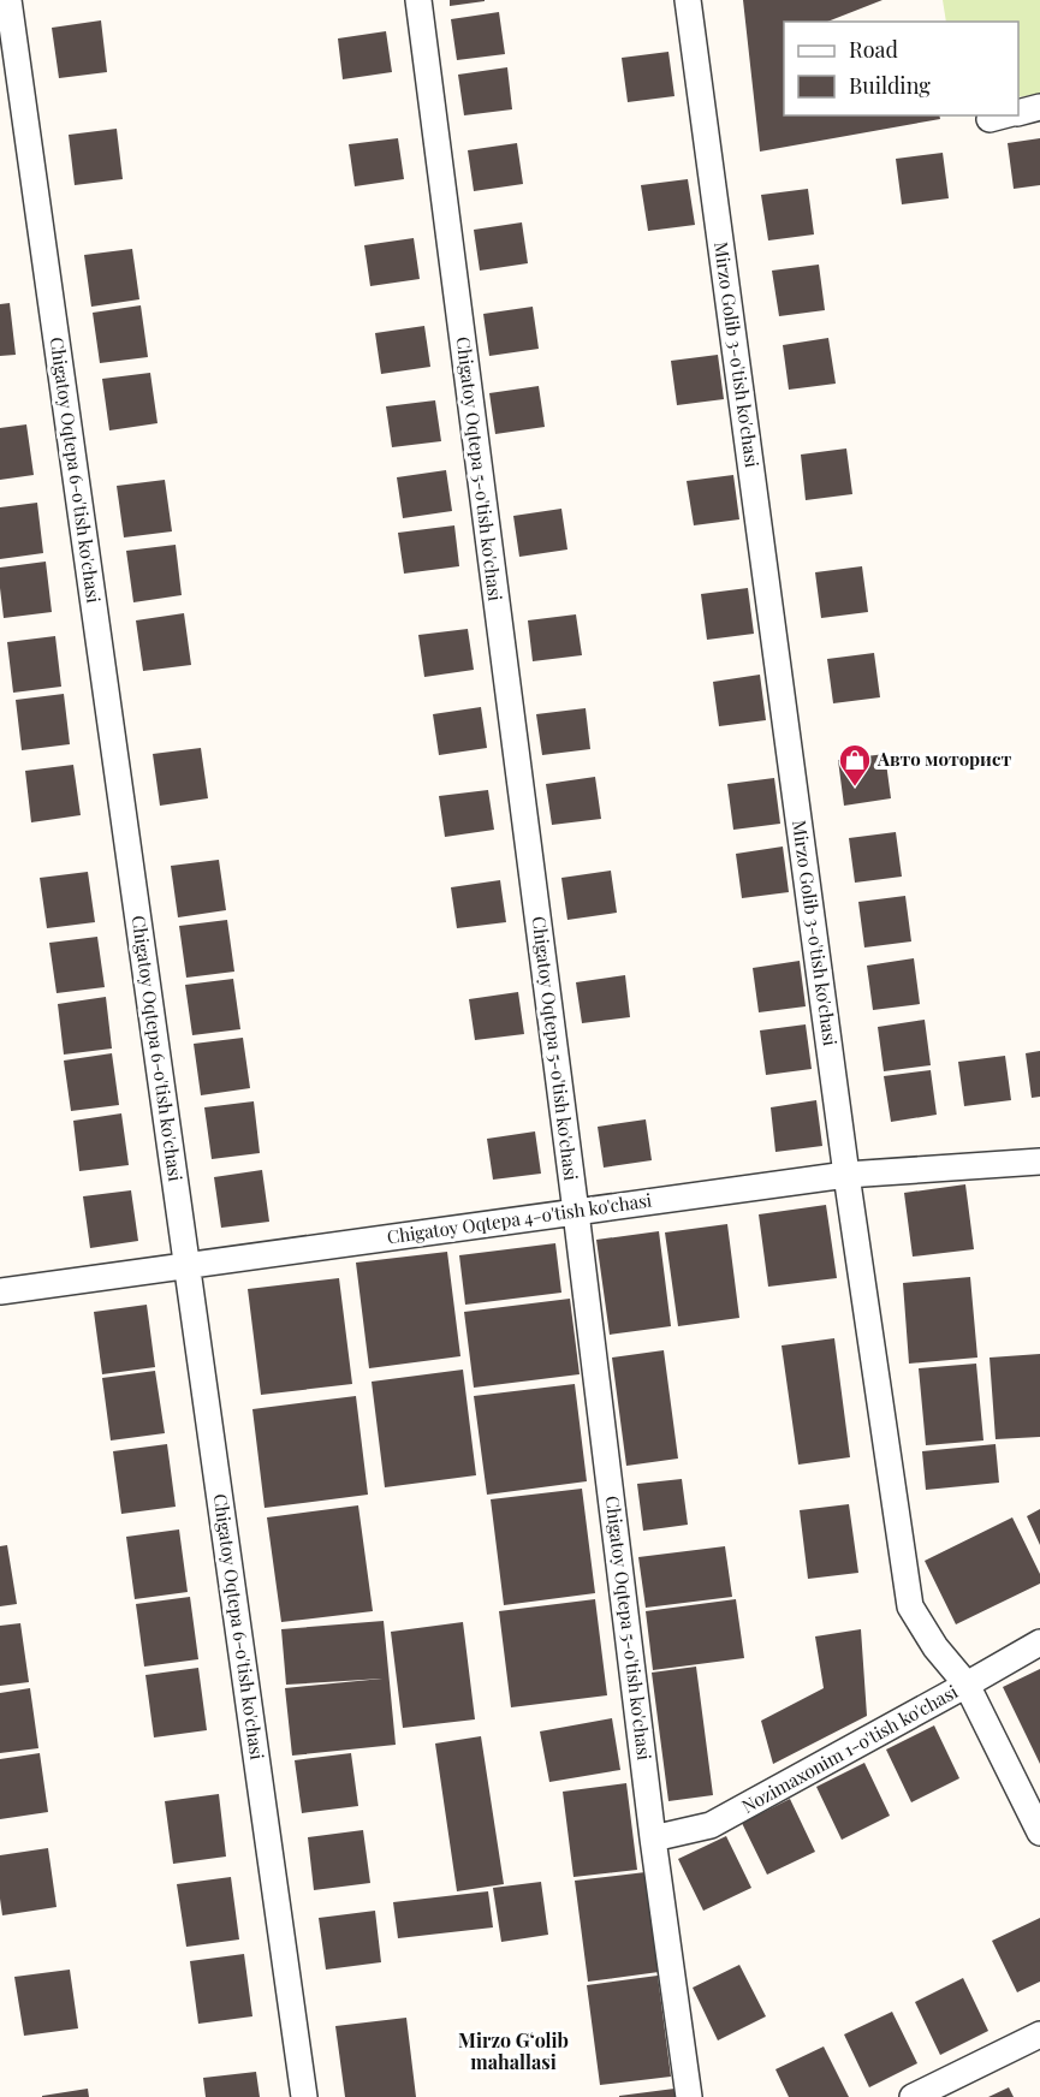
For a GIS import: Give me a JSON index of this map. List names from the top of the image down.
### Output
{
  "streets": {
    "street": [
      "Mirzo Golib 3-o'tish ko'chasi",
      "Chigatoy Oqtepa 5-o'tish ko'chasi",
      "Chigatoy Oqtepa 6-o'tish ko'chasi",
      "Chigatoy Oqtepa 4-o'tish ko'chasi",
      "Nozimaxonim 1-o'tish ko'chasi"
    ]
  },
  "crossings": [
    ["Mirzo Golib 3-o'tish ko'chasi", "Chigatoy Oqtepa 4-o'tish ko'chasi"],
    ["Mirzo Golib 3-o'tish ko'chasi", "Nozimaxonim 1-o'tish ko'chasi"],
    ["Chigatoy Oqtepa 5-o'tish ko'chasi", "Chigatoy Oqtepa 4-o'tish ko'chasi"],
    ["Chigatoy Oqtepa 5-o'tish ko'chasi", "Nozimaxonim 1-o'tish ko'chasi"],
    ["Chigatoy Oqtepa 6-o'tish ko'chasi", "Chigatoy Oqtepa 4-o'tish ko'chasi"]
  ],
  "districts": ["Mirzo Gʻolib mahallasi"],
  "places": {
    "shop": ["Авто моторист"]
  },
  "legend": ["Road", "Building"]
}
